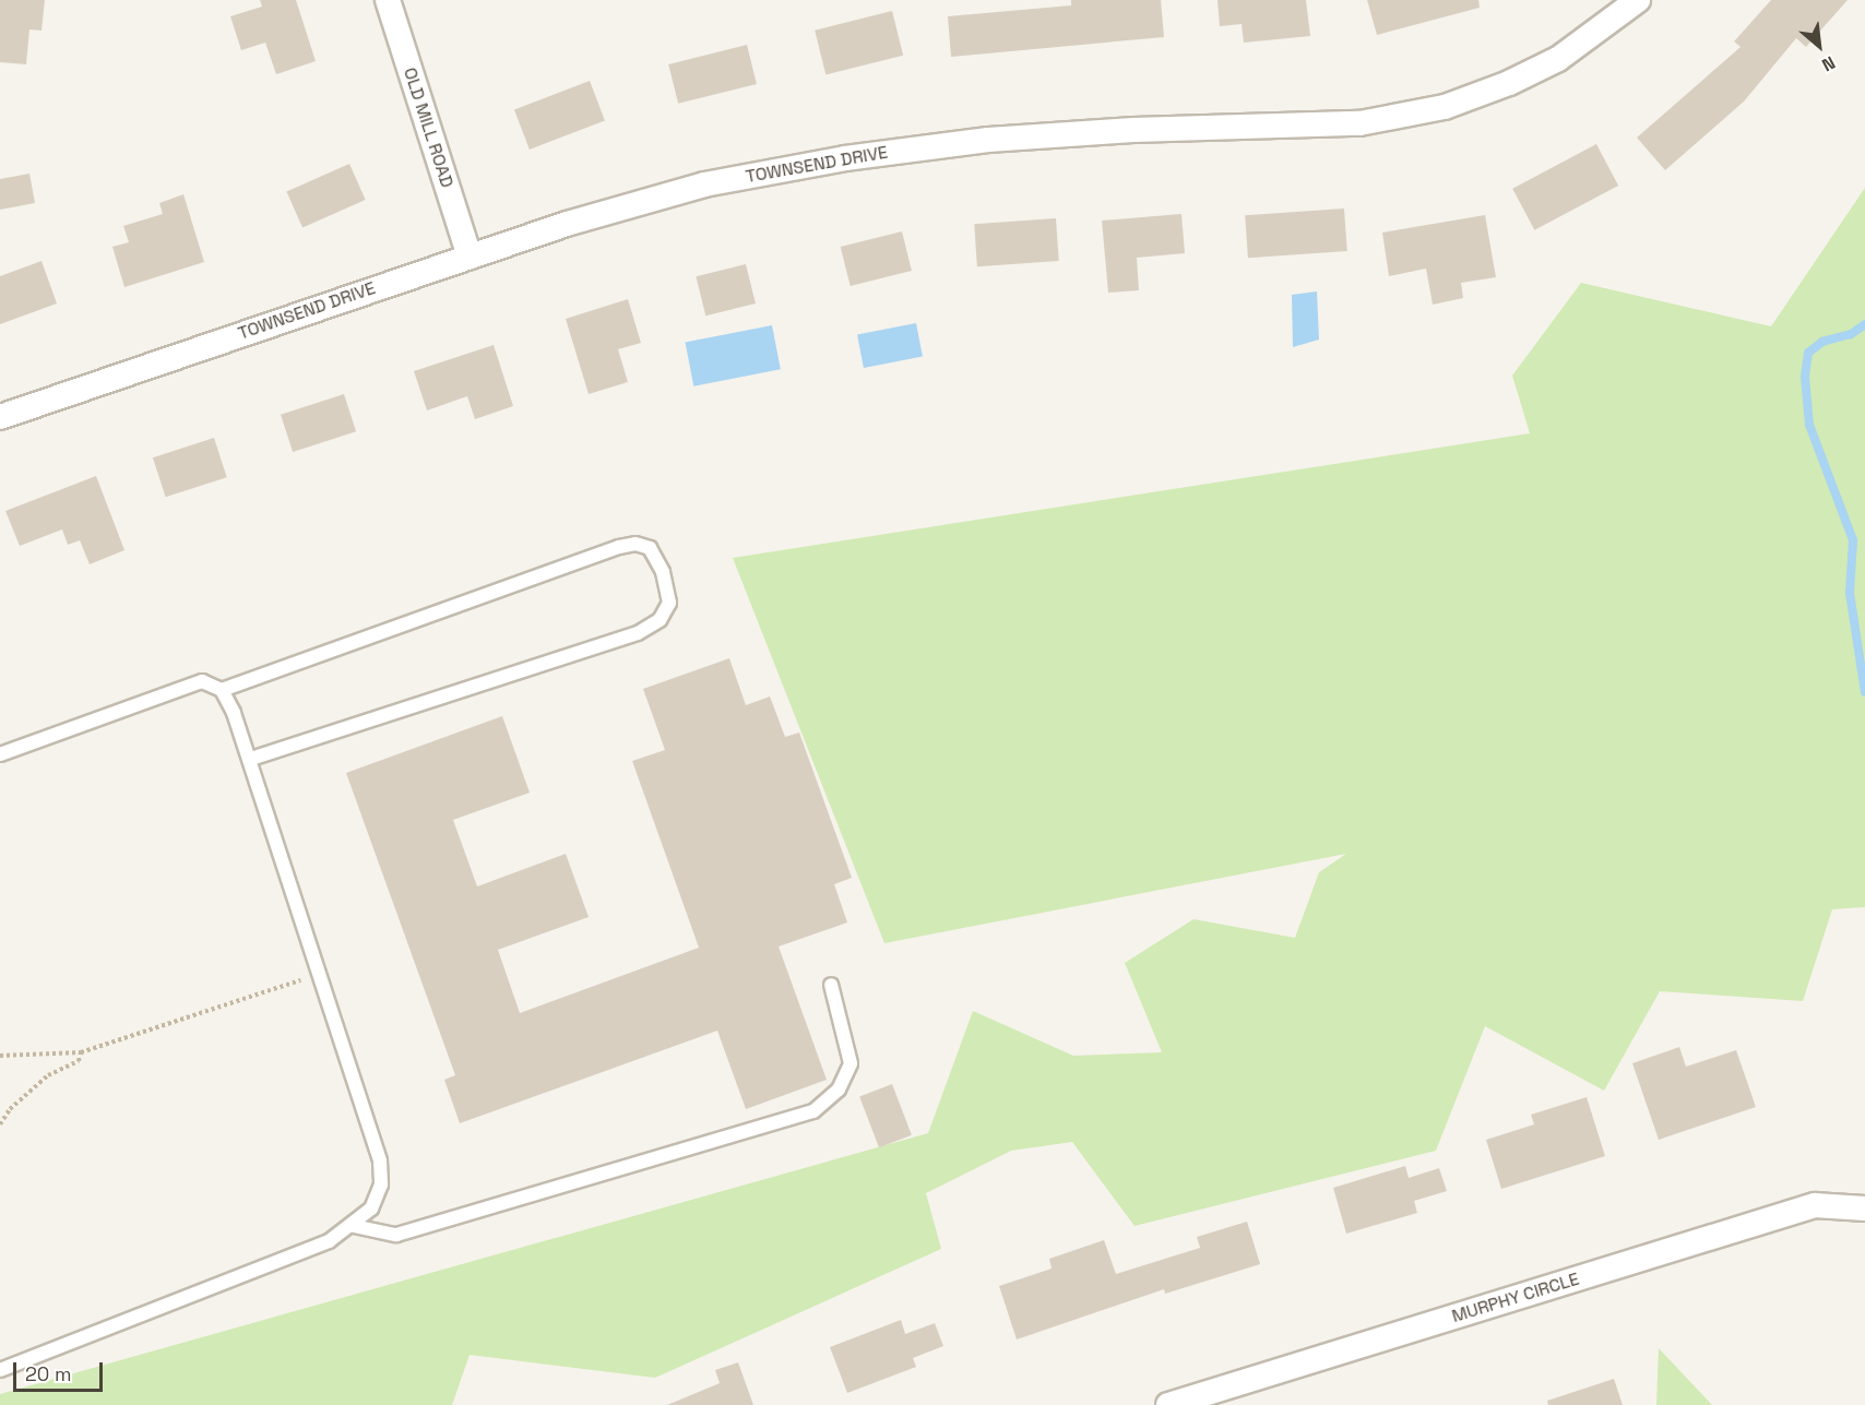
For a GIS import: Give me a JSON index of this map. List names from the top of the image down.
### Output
{
  "streets": {
    "street": ["OLD MILL ROAD", "TOWNSEND DRIVE", "MURPHY CIRCLE"]
  },
  "crossings": [
    ["OLD MILL ROAD", "TOWNSEND DRIVE"]
  ],
  "scale_bar": "20 m",
  "north": "bottom right"
}
